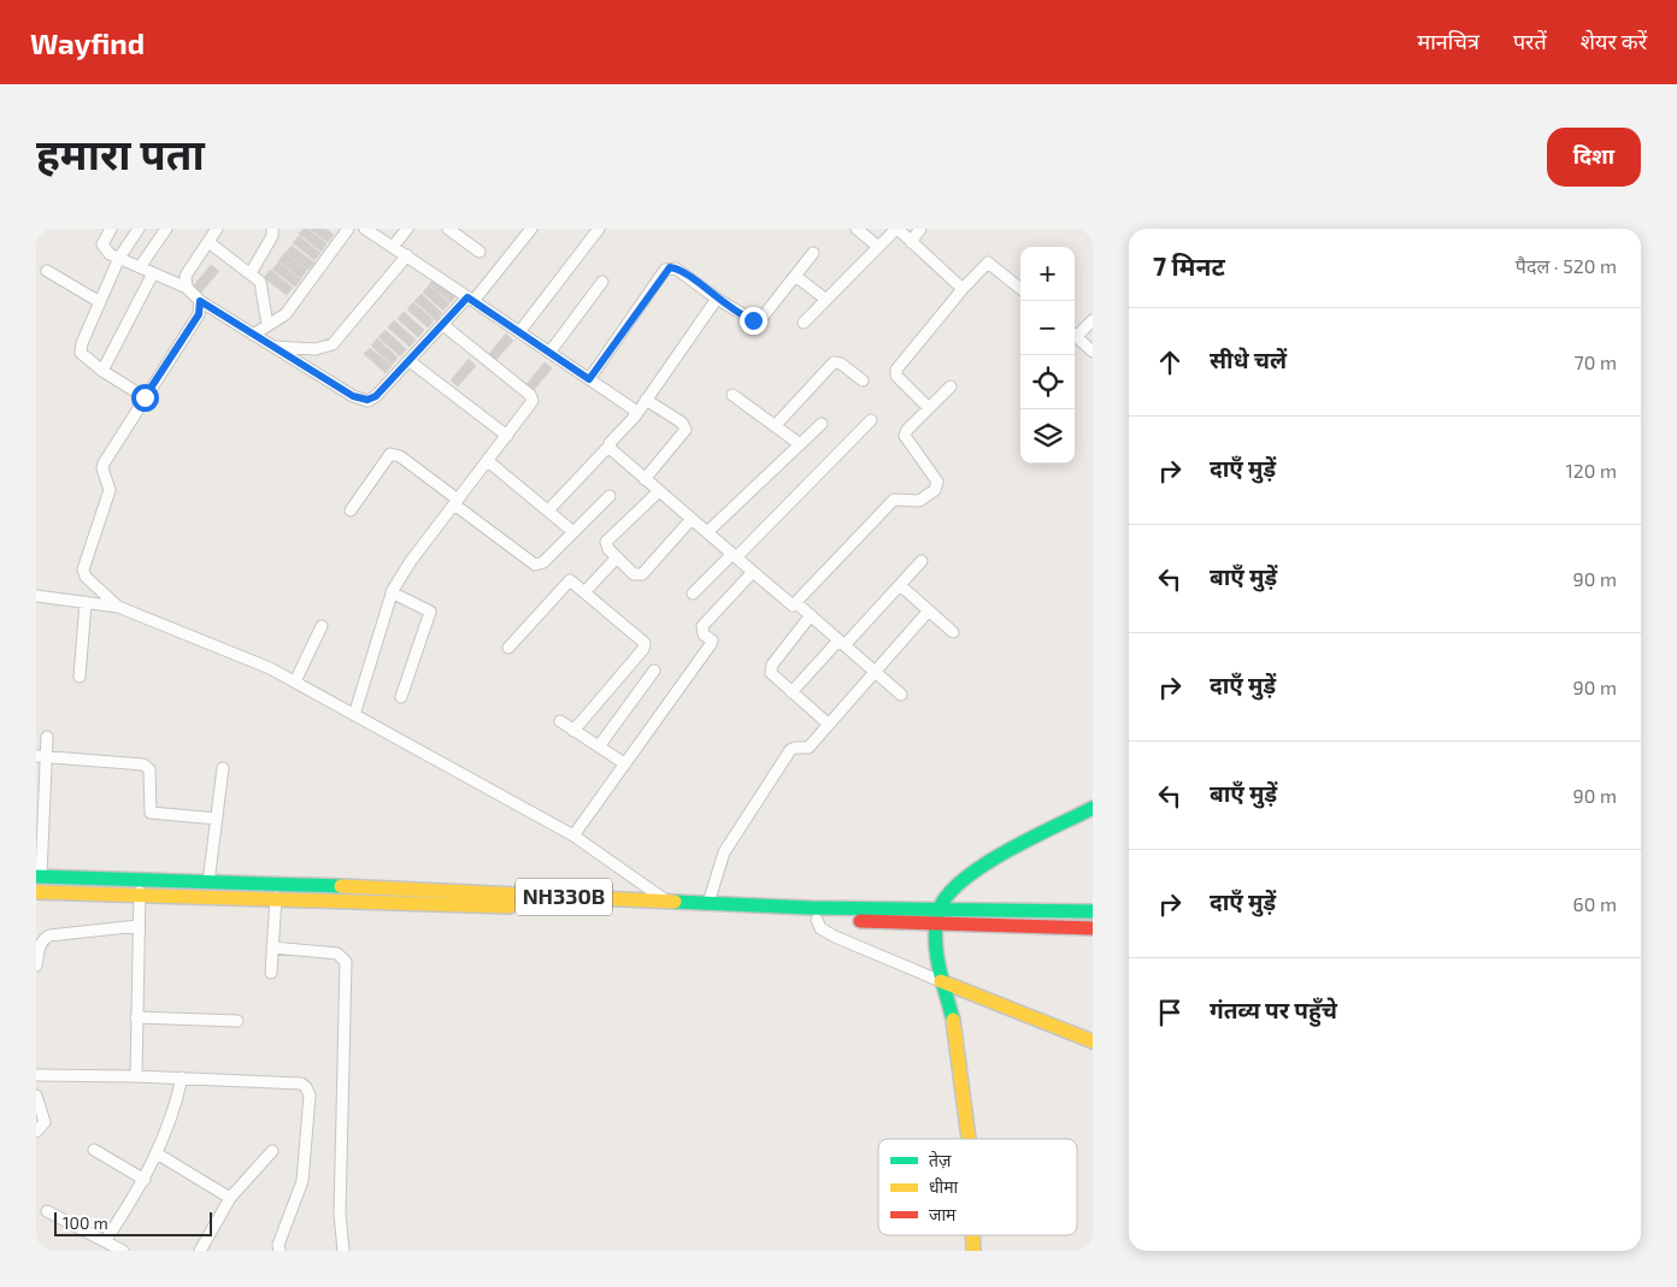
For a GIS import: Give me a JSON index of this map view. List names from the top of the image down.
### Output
{
  "streets": {
    "main road": ["NH330B"]
  },
  "legend": ["तेज़", "धीमा", "जाम"],
  "scale_bar": "100 m",
  "page": {
    "header": "Wayfind",
    "nav": ["मानचित्र", "परतें", "शेयर करें"],
    "title": "हमारा पता",
    "buttons": "दिशा",
    "heading": ["7 मिनट", "पैदल · 520 m"],
    "map_buttons": ["+", "−"],
    "list": [
      ["सीधे चलें", "70 m"],
      ["दाएँ मुड़ें", "120 m"],
      ["बाएँ मुड़ें", "90 m"],
      ["दाएँ मुड़ें", "90 m"],
      ["बाएँ मुड़ें", "90 m"],
      ["दाएँ मुड़ें", "60 m"],
      "गंतव्य पर पहुँचे"
    ],
    "scale": "100 m"
  }
}
